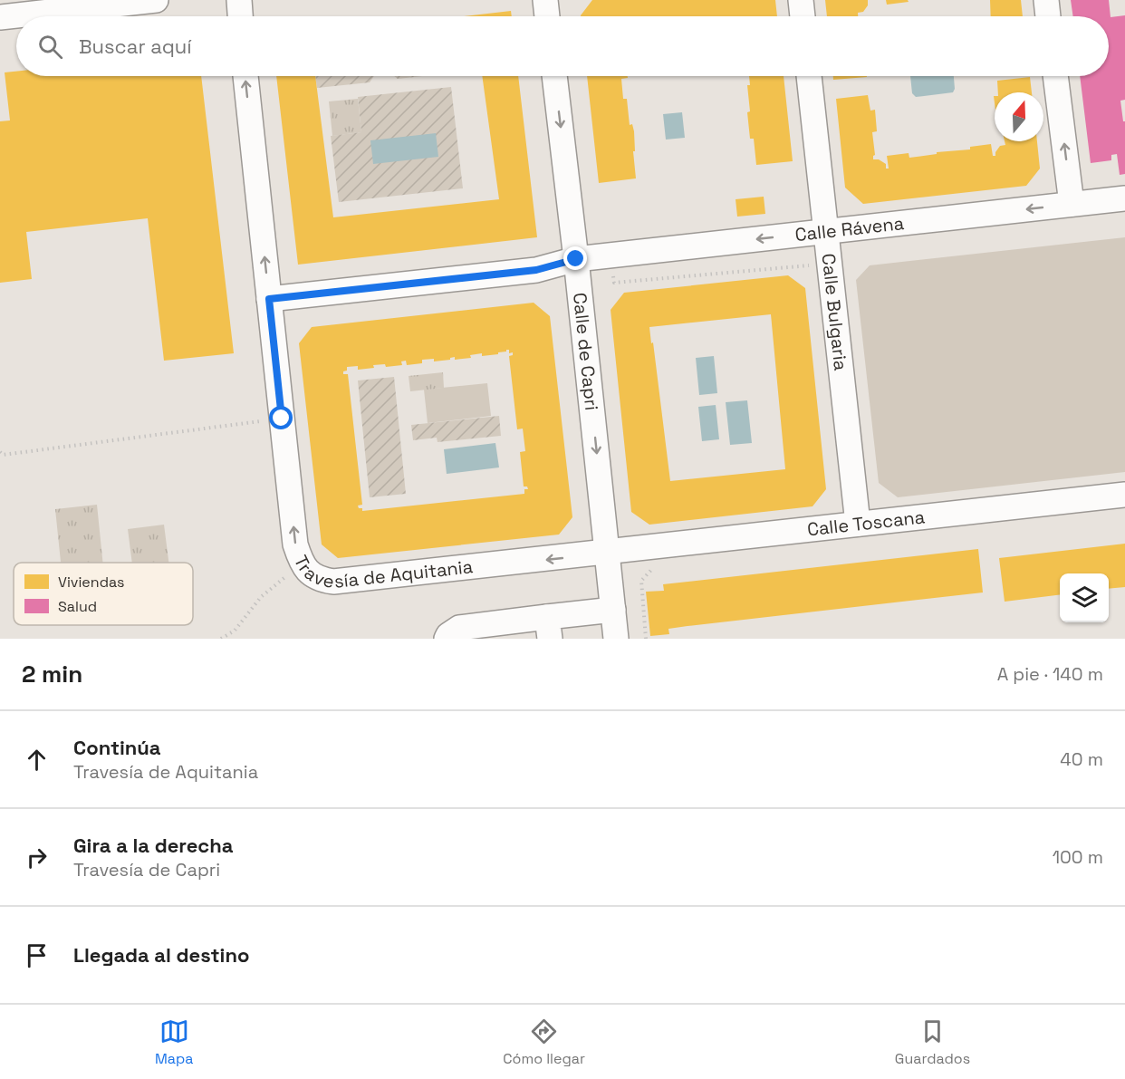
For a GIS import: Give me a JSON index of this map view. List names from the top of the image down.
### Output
{
  "streets": {
    "street": [
      "Calle Rávena",
      "Calle Bulgaria",
      "Calle de Capri",
      "Calle Toscana",
      "Travesía de Aquitania"
    ]
  },
  "crossings": [
    ["Calle Rávena", "Calle Bulgaria"],
    ["Calle Rávena", "Calle de Capri"],
    ["Calle Rávena", "Travesía de Aquitania"],
    ["Calle Bulgaria", "Calle Toscana"],
    ["Calle de Capri", "Calle Toscana"],
    ["Calle de Capri", "Travesía de Aquitania"],
    ["Calle Toscana", "Travesía de Aquitania"]
  ],
  "one_way": ["Calle Rávena", "Calle de Capri"],
  "legend": ["Viviendas", "Salud"],
  "north": "top",
  "page": {
    "search": "Buscar aquí",
    "heading": ["2 min", "A pie · 140 m"],
    "list": [
      ["Continúa", "Travesía de Aquitania", "40 m"],
      ["Gira a la derecha", "Travesía de Capri", "100 m"],
      "Llegada al destino"
    ],
    "nav": ["Mapa", "Cómo llegar", "Guardados"]
  }
}
